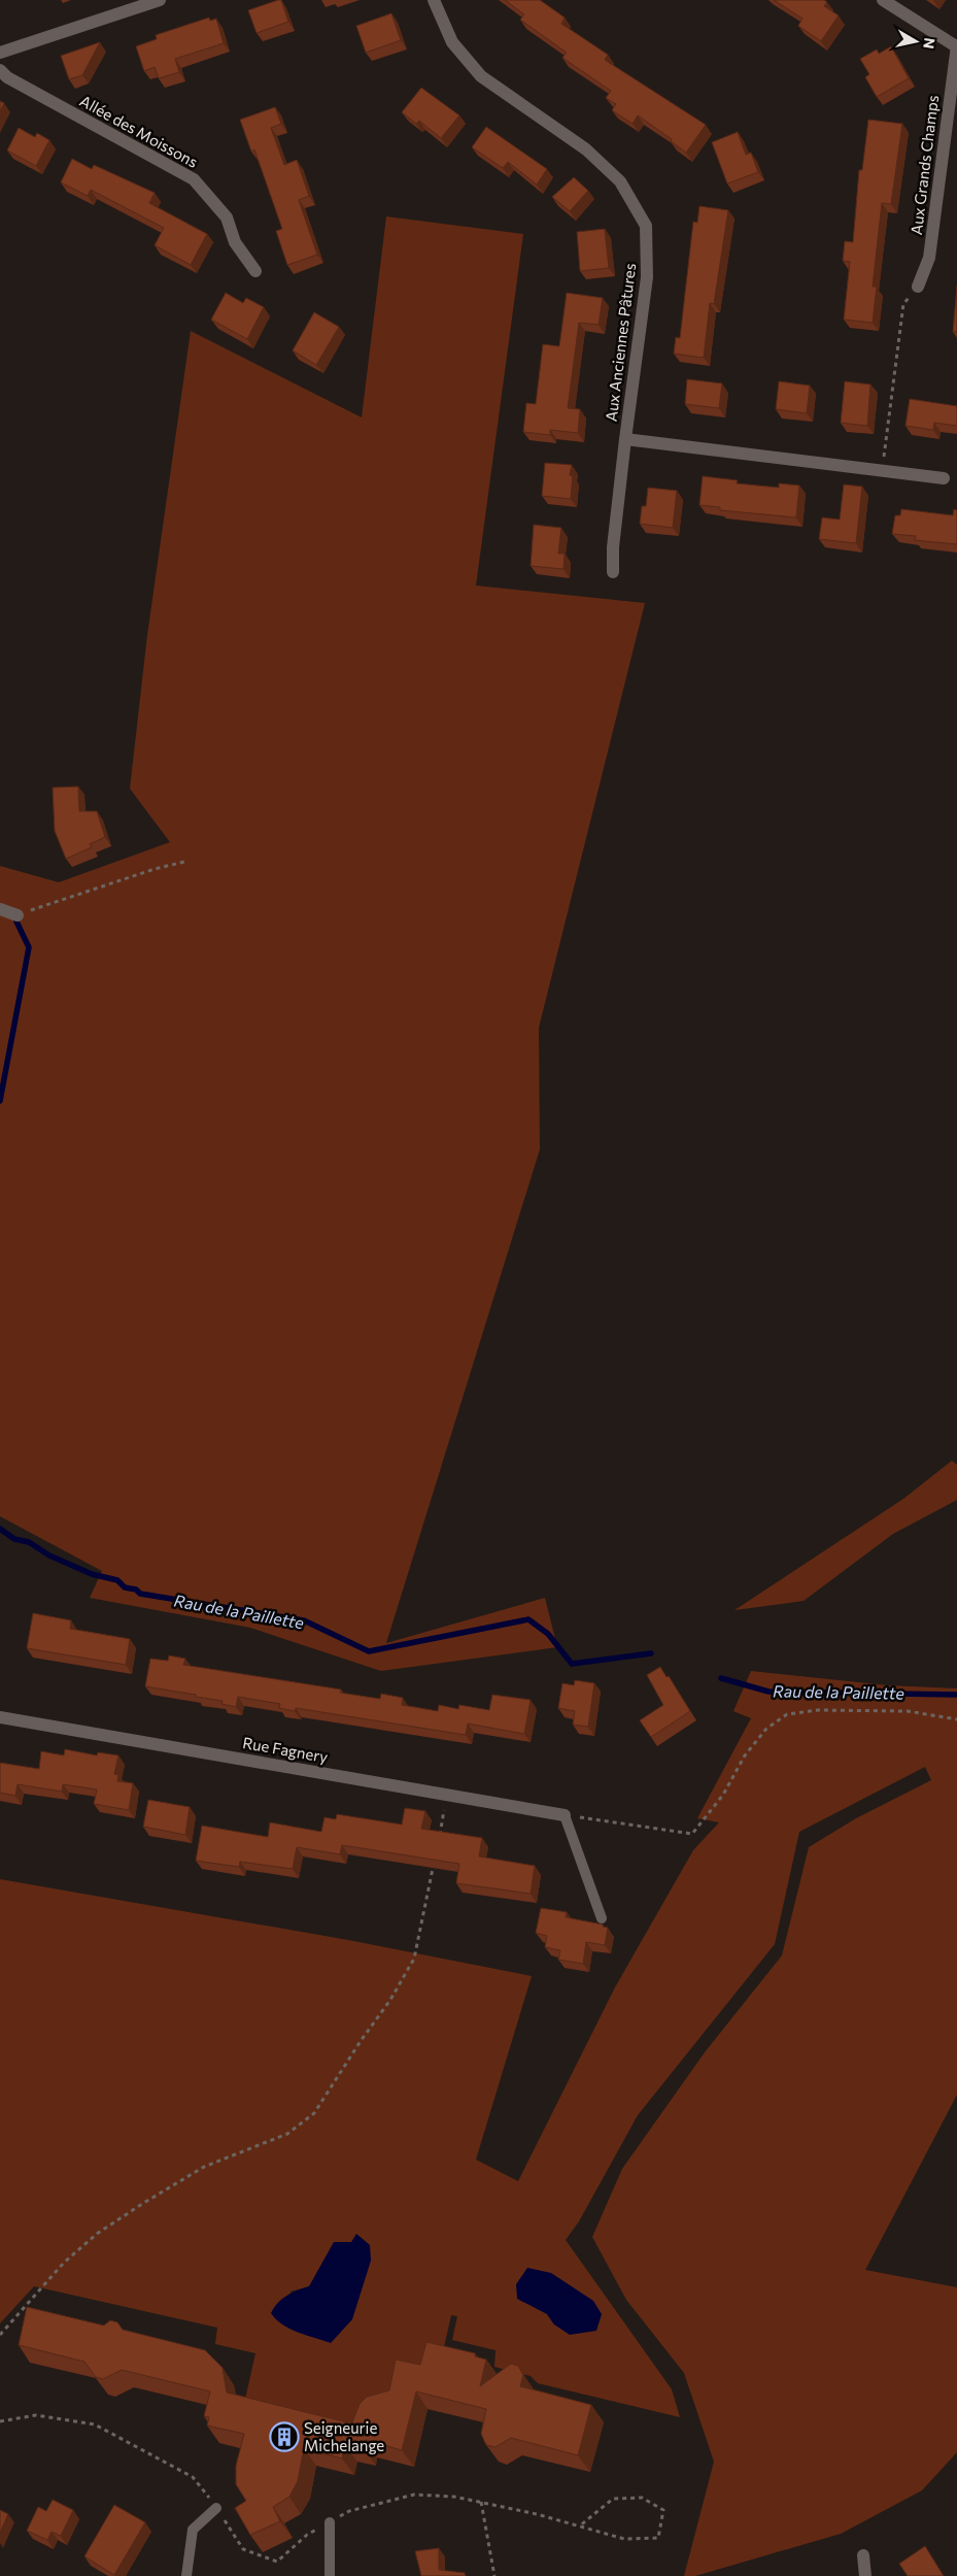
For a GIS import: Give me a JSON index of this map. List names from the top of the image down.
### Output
{
  "streets": {
    "street": [
      "Allée des Moissons",
      "Aux Grands Champs",
      "Aux Anciennes Pâtures",
      "Rue Fagnery"
    ]
  },
  "water": ["Rau de la Paillette"],
  "places": {
    "building": ["Seigneurie Michelange"]
  },
  "north": "right"
}
